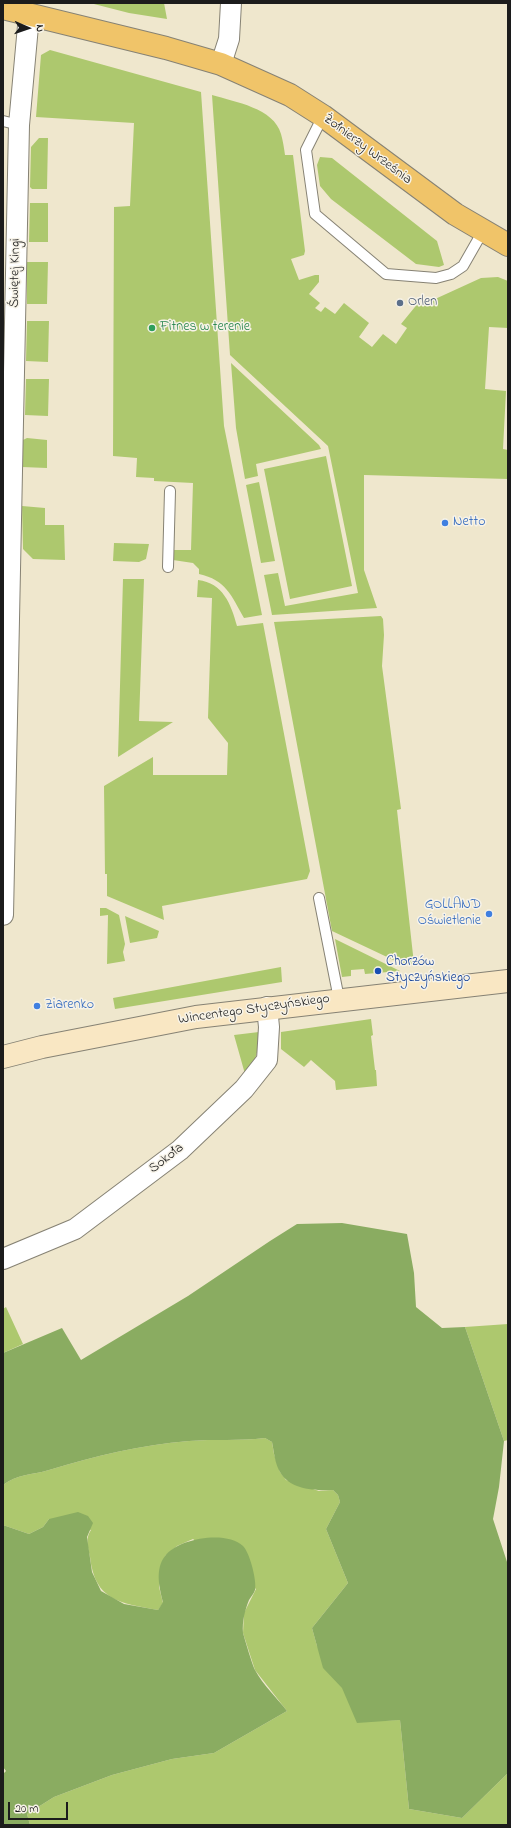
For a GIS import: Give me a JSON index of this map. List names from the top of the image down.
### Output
{
  "streets": {
    "main road": ["Żołnierzy Września"],
    "street": ["Świętej Kingi", "Wincentego Styczyńskiego", "Sokoła"]
  },
  "crossings": [
    ["Żołnierzy Września", "Świętej Kingi"],
    ["Wincentego Styczyńskiego", "Sokoła"]
  ],
  "places": [
    "Orlen",
    "Fitnes w terenie",
    "Netto",
    "GOLLAND Oświetlenie",
    "Chorzów Styczyńskiego",
    "Ziarenko"
  ],
  "scale_bar": "20 m",
  "north": "right"
}
